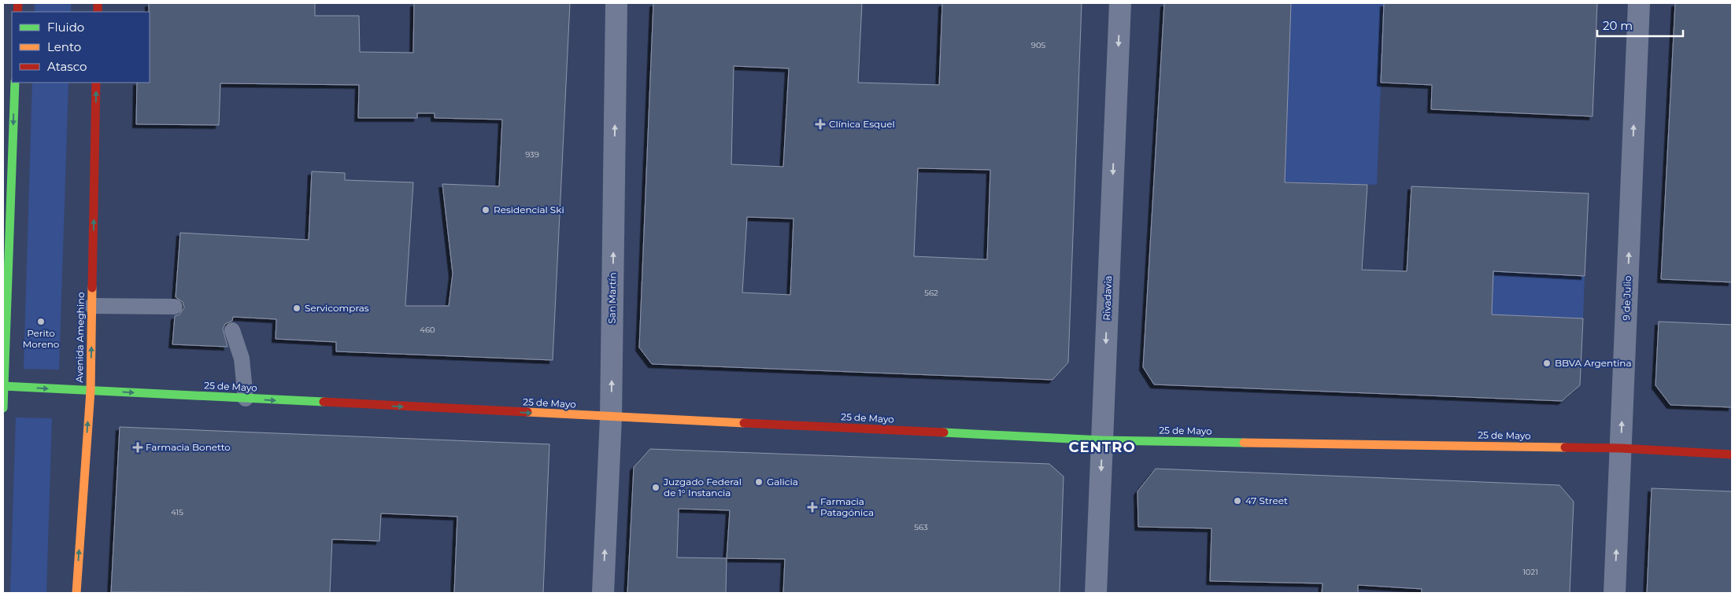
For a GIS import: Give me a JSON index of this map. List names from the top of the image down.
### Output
{
  "streets": {
    "main road": ["Avenida Ameghino", "25 de Mayo"],
    "street": ["San Martín", "Rivadavia", "9 de Julio"]
  },
  "crossings": [
    ["San Martín", "25 de Mayo"],
    ["Rivadavia", "25 de Mayo"],
    ["9 de Julio", "25 de Mayo"],
    ["Avenida Ameghino", "25 de Mayo"]
  ],
  "one_way": [
    "San Martín",
    "Rivadavia",
    "9 de Julio",
    "Avenida Ameghino",
    "25 de Mayo"
  ],
  "districts": ["CENTRO"],
  "places": {
    "health": ["Clínica Esquel", "Farmacia Bonetto", "Farmacia Patagónica"],
    "other": [
      "Residencial Ski",
      "Servicompras",
      "Perito Moreno",
      "BBVA Argentina",
      "Galicia",
      "Juzgado Federal de 1° Instancia",
      "47 Street"
    ]
  },
  "house_numbers": [
    "905",
    "939",
    "562",
    "460",
    "415",
    "563",
    "1021"
  ],
  "legend": ["Fluido", "Lento", "Atasco"],
  "scale_bar": "20 m"
}
